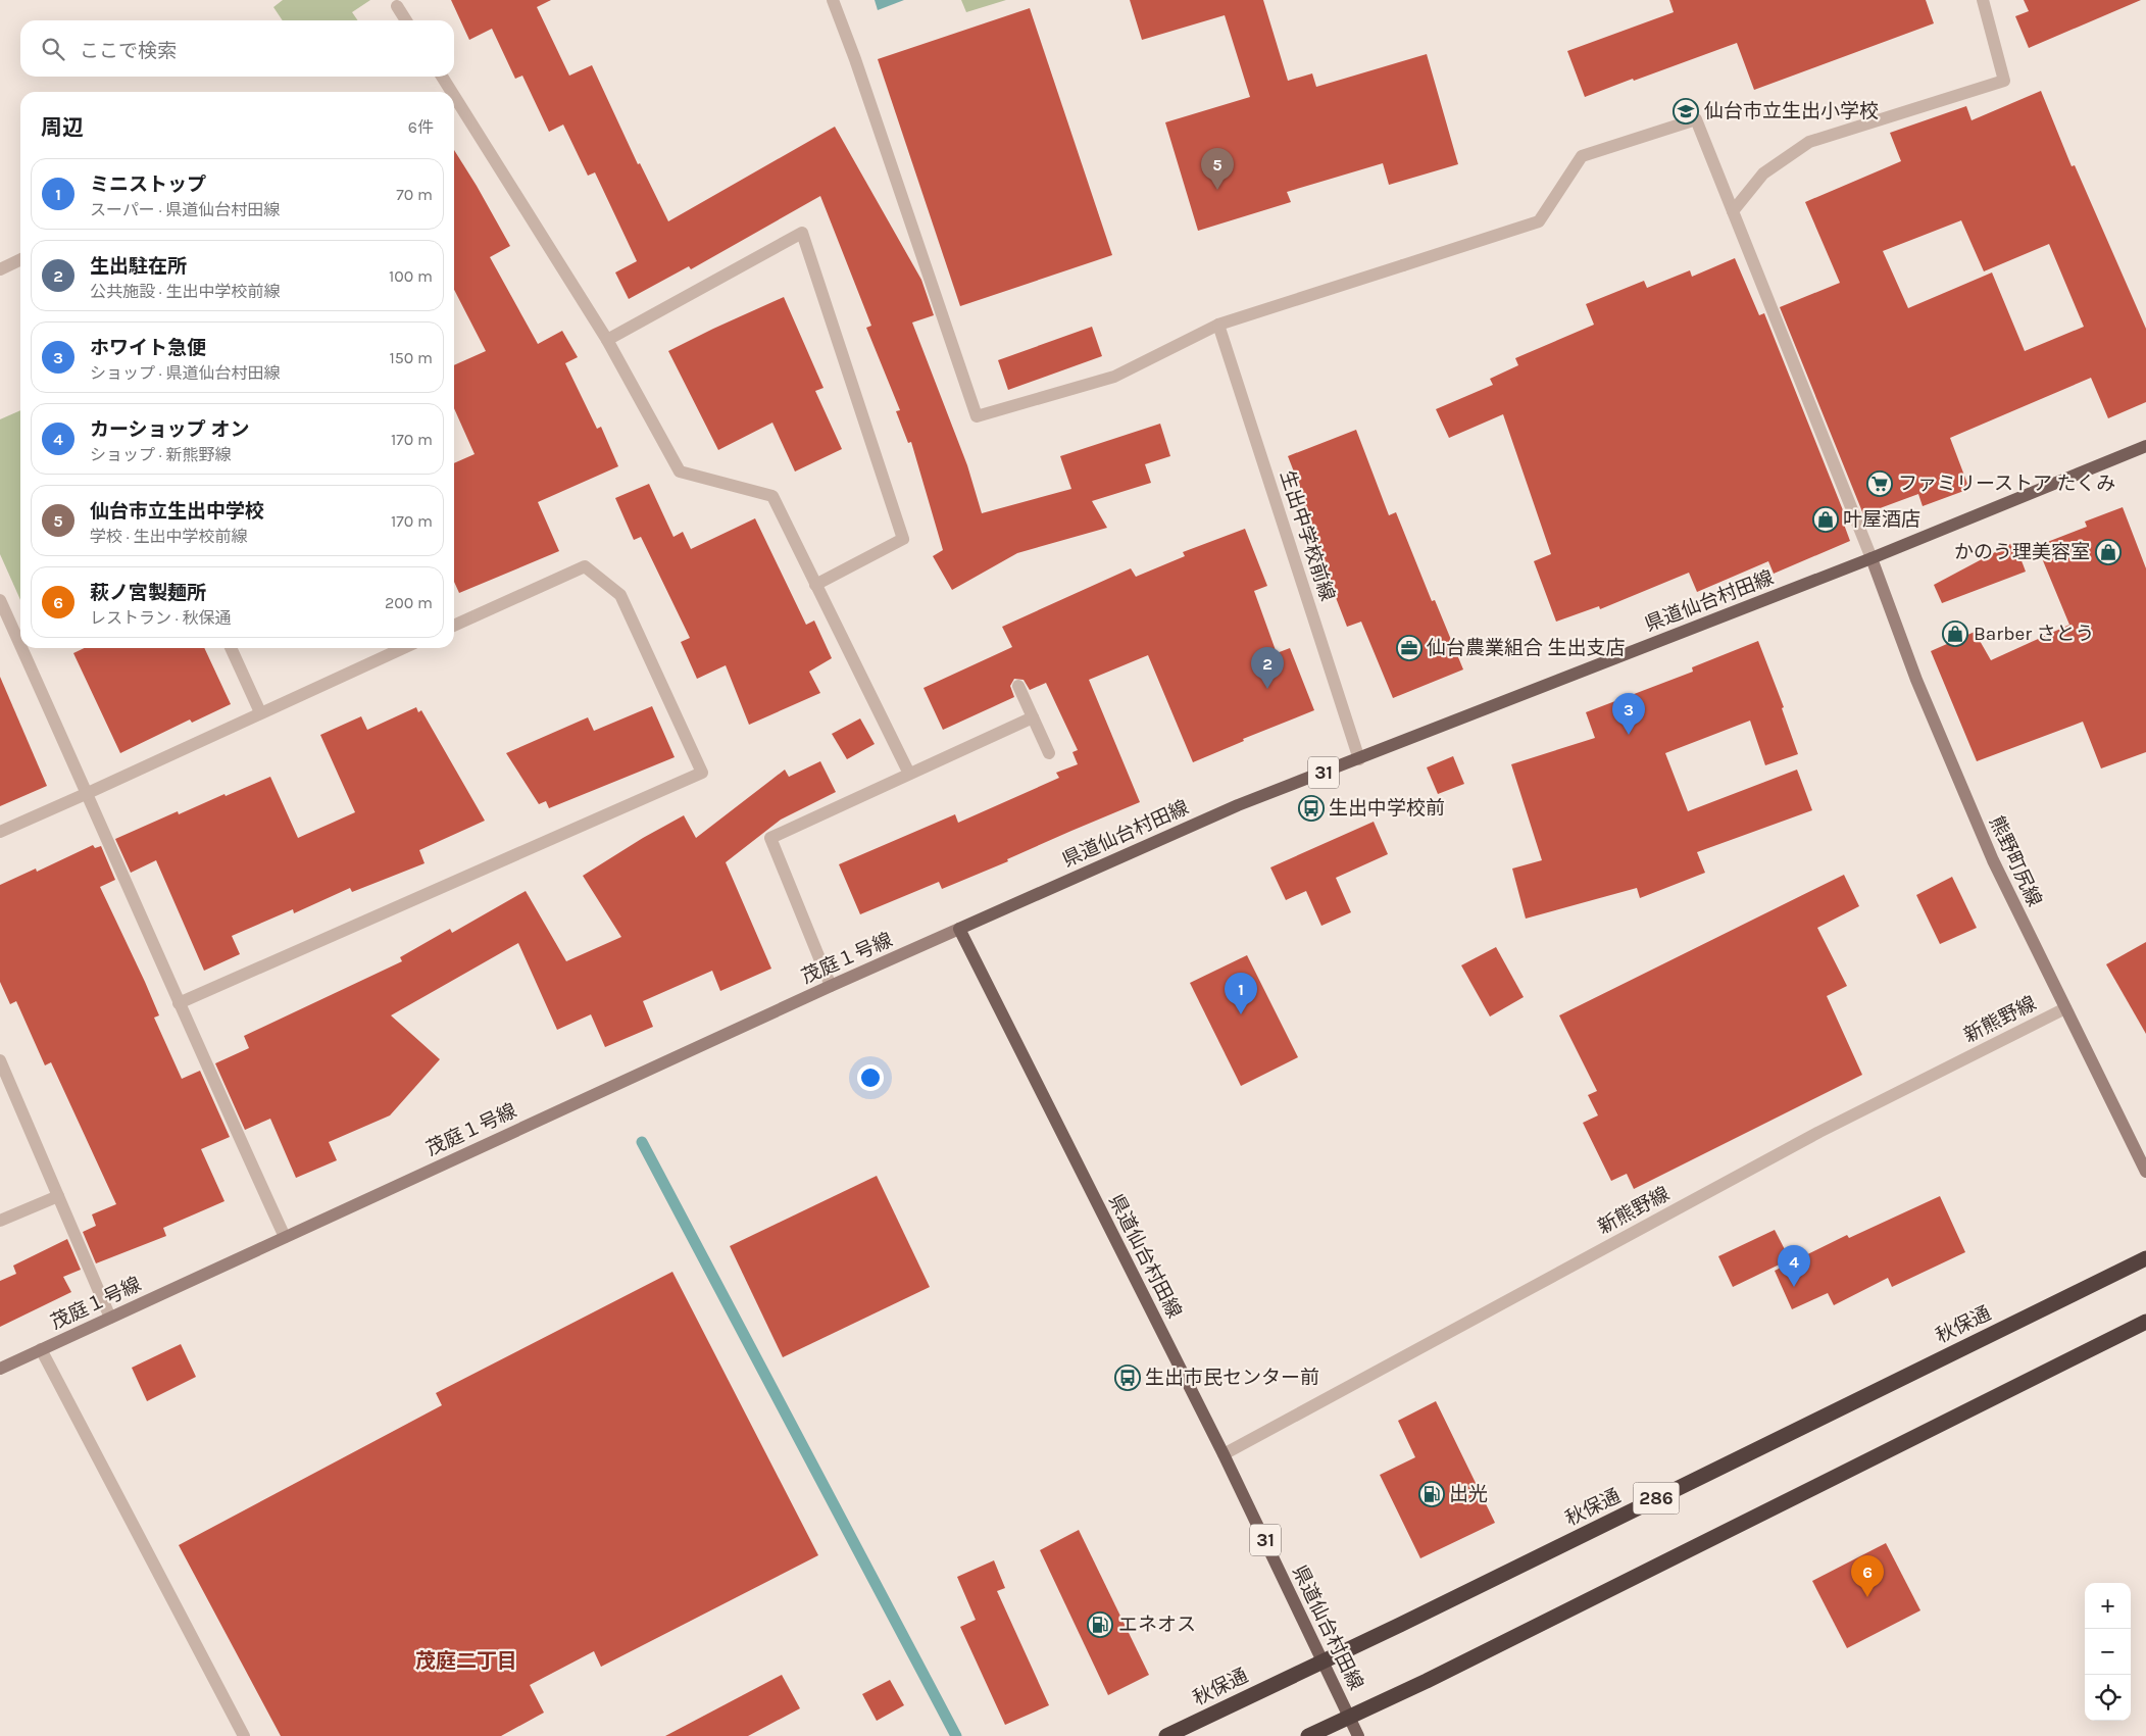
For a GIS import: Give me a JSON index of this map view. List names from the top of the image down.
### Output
{
  "streets": {
    "highway": ["秋保通", "286"],
    "main road": ["県道仙台村田線", "31"],
    "street": [
      "生出中学校前線",
      "熊野町尻線",
      "茂庭１号線",
      "新熊野線"
    ]
  },
  "crossings": [
    ["生出中学校前線", "県道仙台村田線"],
    ["県道仙台村田線", "熊野町尻線"],
    ["県道仙台村田線", "茂庭１号線"],
    ["県道仙台村田線", "新熊野線"],
    ["県道仙台村田線", "秋保通"],
    ["熊野町尻線", "新熊野線"]
  ],
  "districts": ["茂庭二丁目"],
  "places": {
    "school or university": ["仙台市立生出小学校"],
    "supermarket": ["ファミリーストア たくみ"],
    "shop": ["叶屋酒店", "かのう理美容室", "Barber さとう"],
    "office": ["仙台農業組合 生出支店"],
    "bus stop": ["生出中学校前", "生出市民センター前"],
    "fuel station": ["出光", "エネオス"]
  },
  "page": {
    "search": "ここで検索",
    "heading": ["周辺", "6件"],
    "pins": [
      "5",
      "2",
      "3",
      "1",
      "4",
      "6"
    ],
    "list": [
      {
        "mark": "1",
        "name": "ミニストップ",
        "note": "スーパー · 県道仙台村田線",
        "value": "70 m"
      },
      {
        "mark": "2",
        "name": "生出駐在所",
        "note": "公共施設 · 生出中学校前線",
        "value": "100 m"
      },
      {
        "mark": "3",
        "name": "ホワイト急便",
        "note": "ショップ · 県道仙台村田線",
        "value": "150 m"
      },
      {
        "mark": "4",
        "name": "カーショップ オン",
        "note": "ショップ · 新熊野線",
        "value": "170 m"
      },
      {
        "mark": "5",
        "name": "仙台市立生出中学校",
        "note": "学校 · 生出中学校前線",
        "value": "170 m"
      },
      {
        "mark": "6",
        "name": "萩ノ宮製麺所",
        "note": "レストラン · 秋保通",
        "value": "200 m"
      }
    ],
    "map_buttons": ["+", "−"]
  }
}
